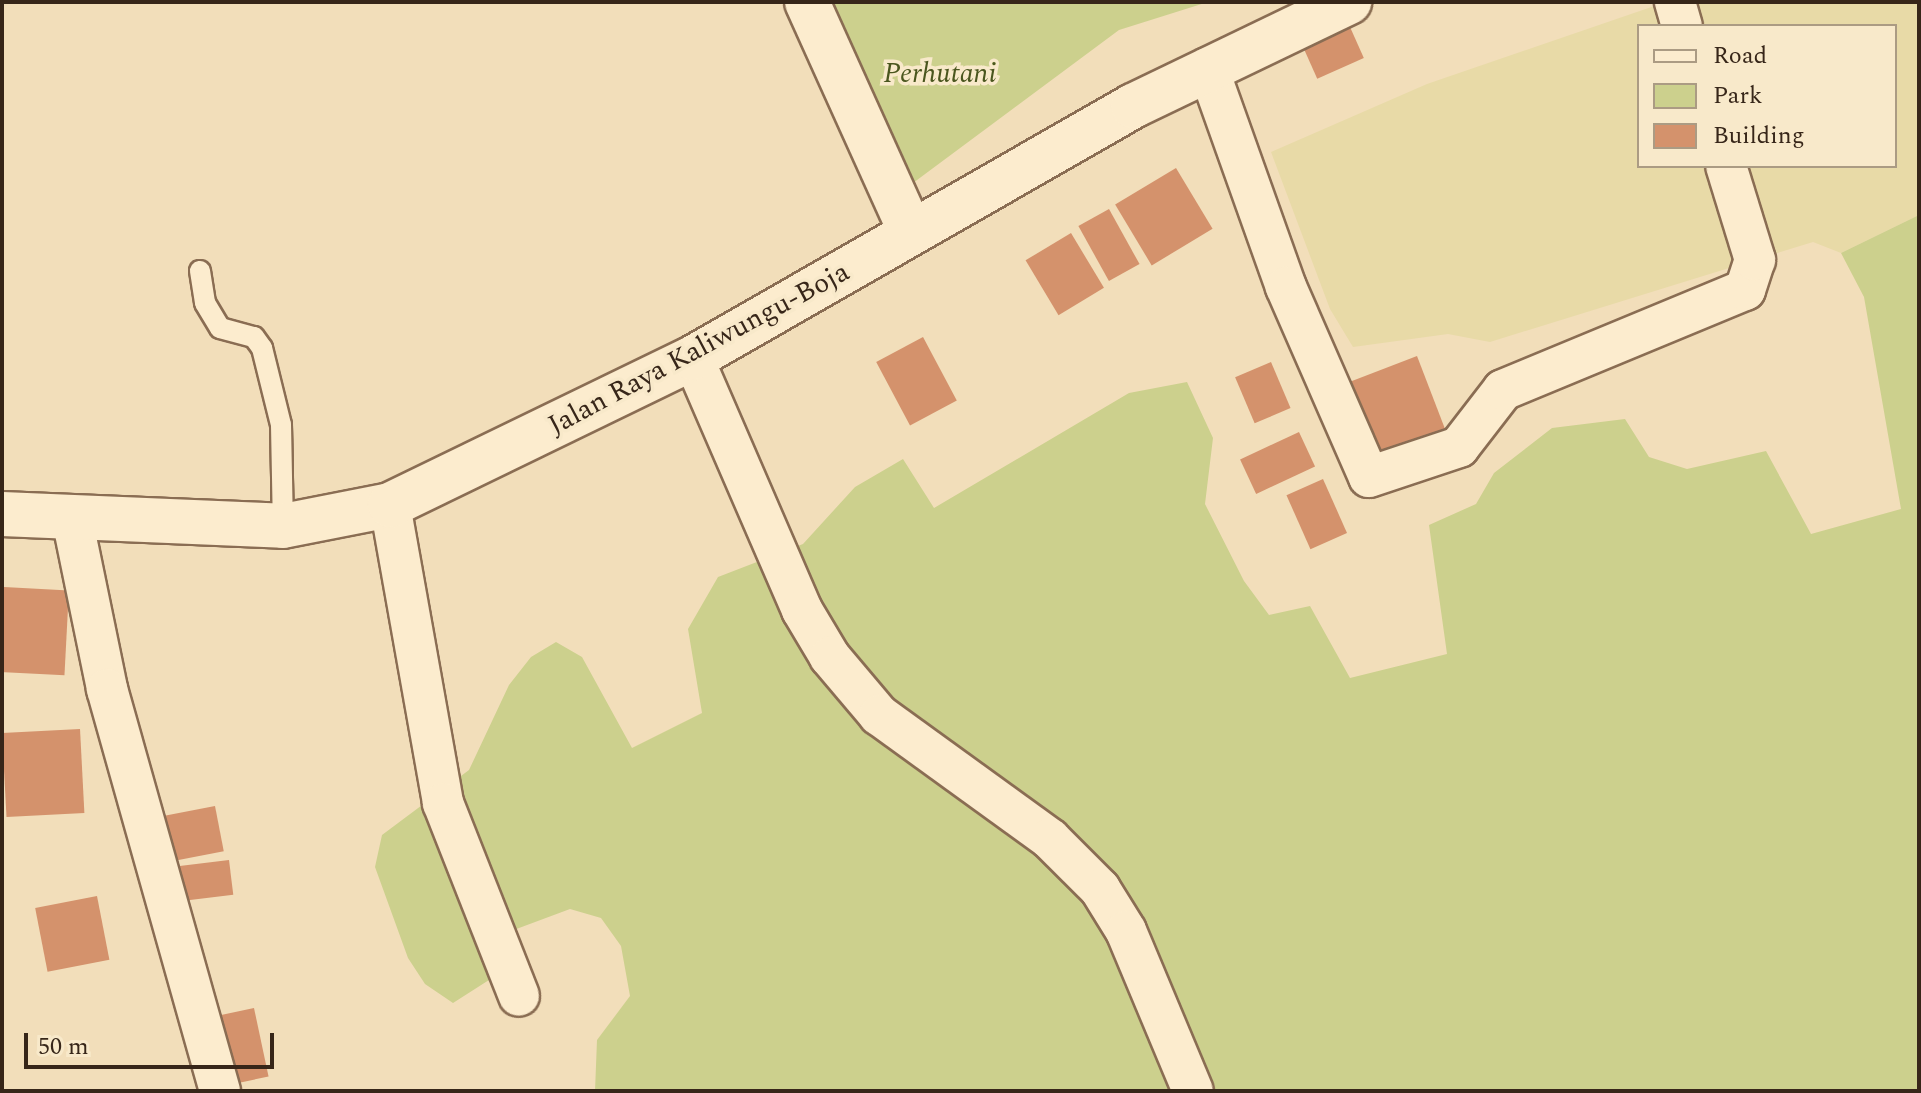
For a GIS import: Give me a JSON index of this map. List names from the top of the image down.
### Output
{
  "streets": {
    "main road": ["Jalan Raya Kaliwungu-Boja"]
  },
  "parks": ["Perhutani"],
  "legend": ["Road", "Park", "Building"],
  "scale_bar": "50 m"
}
